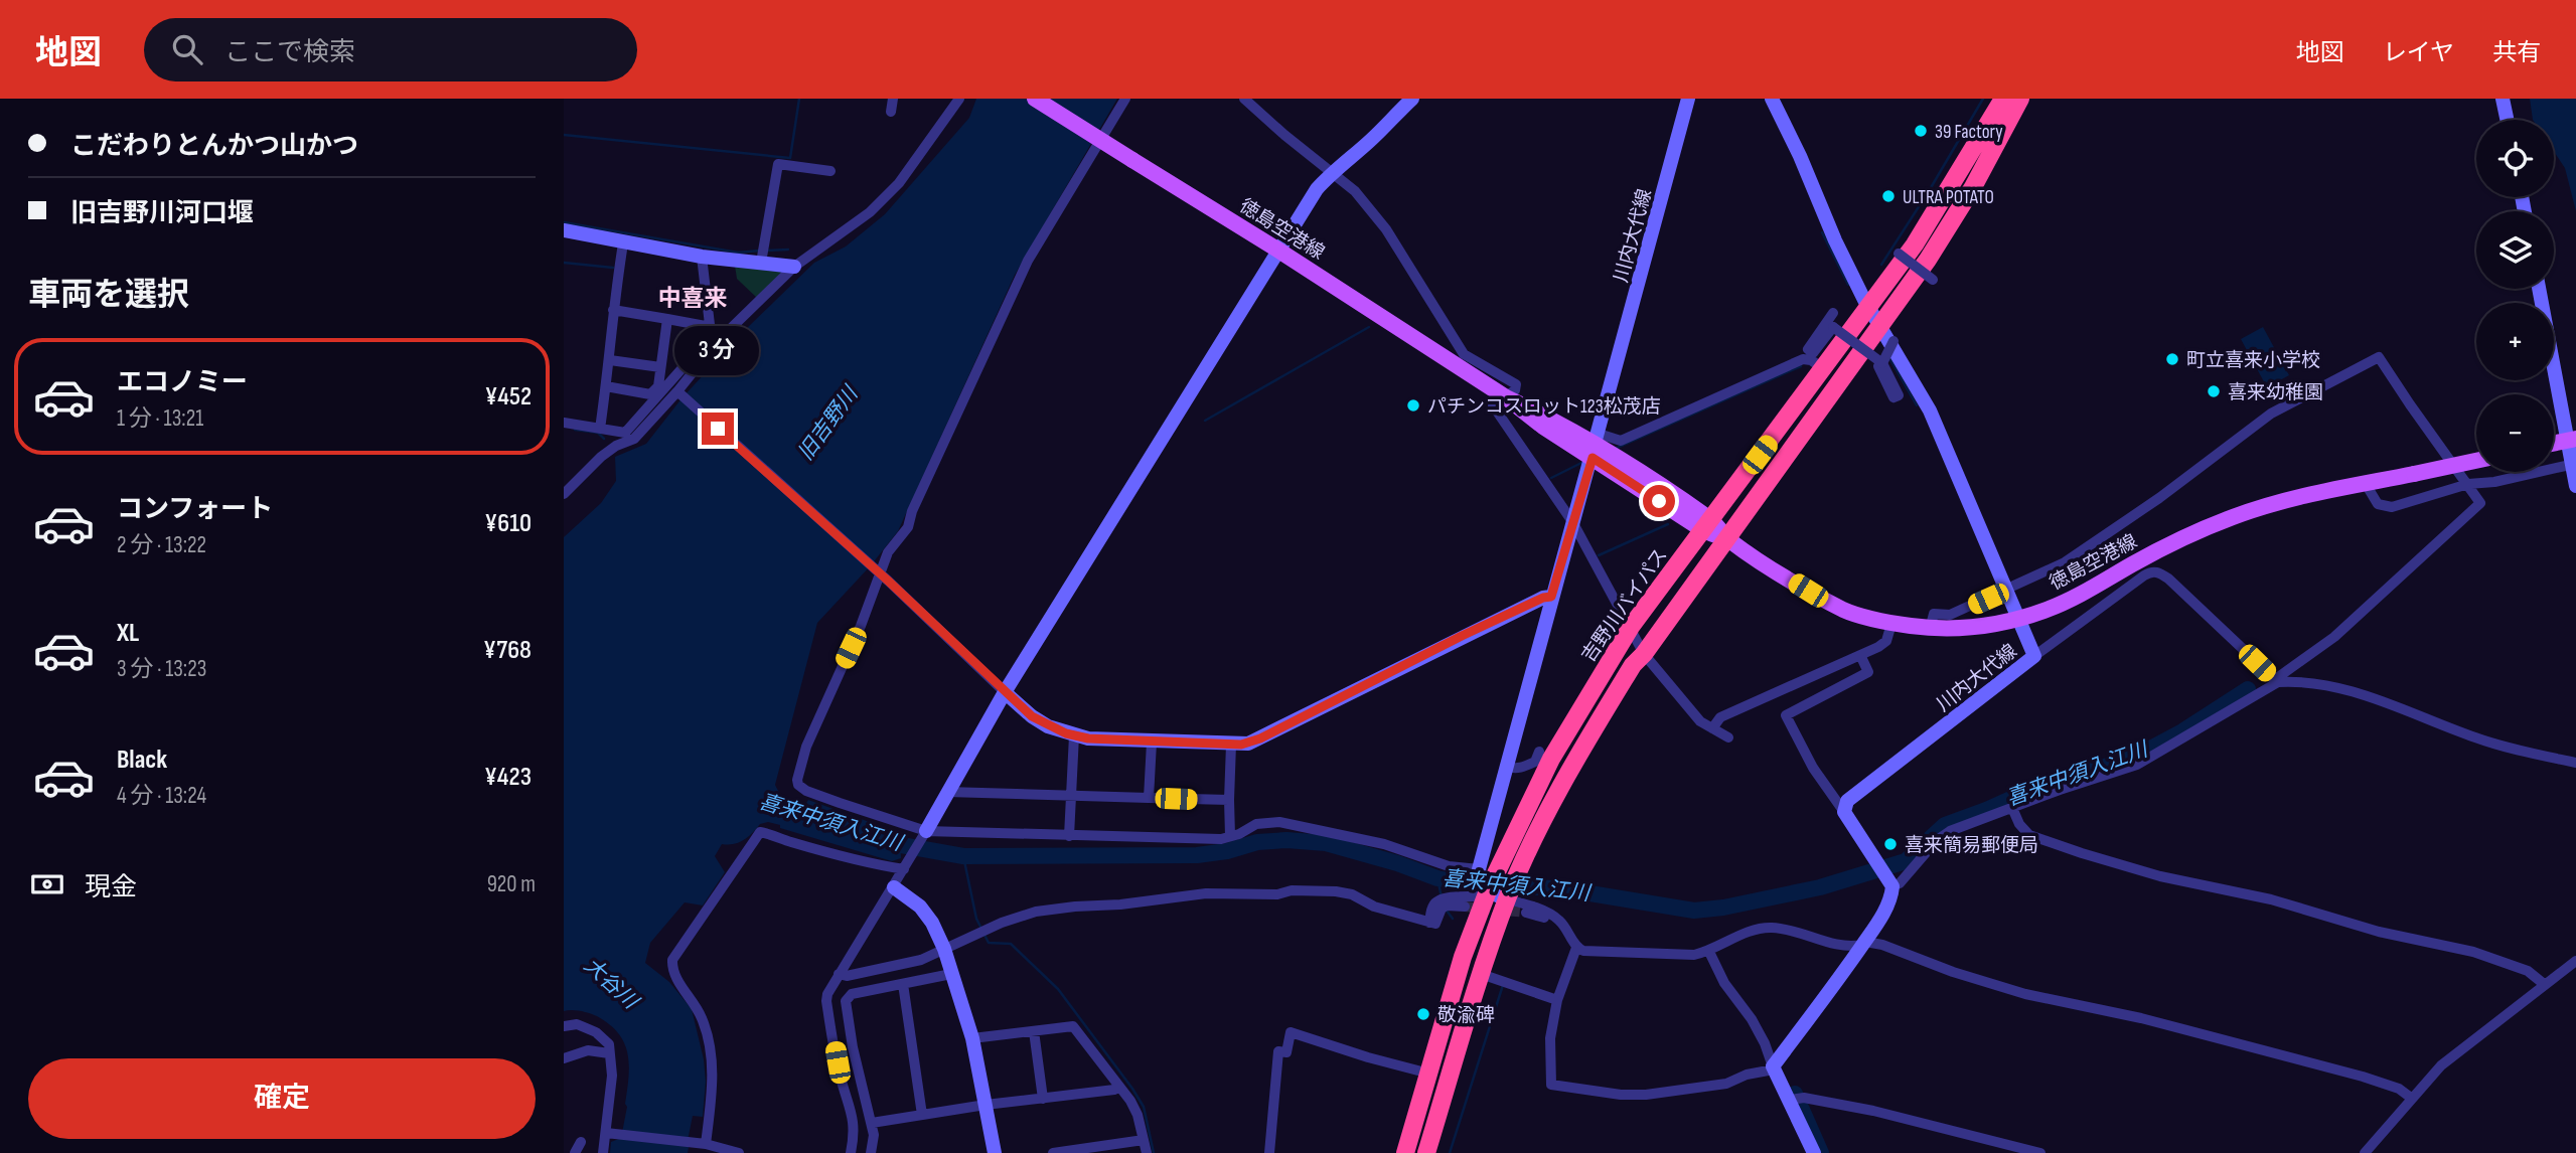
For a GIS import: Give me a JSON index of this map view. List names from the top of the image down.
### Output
{
  "streets": {
    "highway": ["吉野川バイパス"],
    "main road": ["徳島空港線", "川内大代線"]
  },
  "crossings": [
    ["徳島空港線", "川内大代線"],
    ["徳島空港線", "吉野川バイパス"],
    ["川内大代線", "吉野川バイパス"]
  ],
  "districts": ["中喜来"],
  "water": ["旧吉野川", "喜来中須入江川", "大谷川"],
  "places": [
    "39 Factory",
    "ULTRA POTATO",
    "町立喜来小学校",
    "喜来幼稚園",
    "パチンコスロット123松茂店",
    "喜来簡易郵便局",
    "敬渝碑"
  ],
  "page": {
    "header": "地図",
    "search": "ここで検索",
    "nav": ["地図", "レイヤ", "共有"],
    "banner": ["こだわりとんかつ山かつ", "旧吉野川河口堰"],
    "map_buttons": ["+", "−"],
    "heading": "車両を選択",
    "bubble": "3 分",
    "list": [
      {
        "name": "エコノミー",
        "note": "1 分 · 13:21",
        "value": "¥452"
      },
      {
        "name": "コンフォート",
        "note": "2 分 · 13:22",
        "value": "¥610"
      },
      {
        "name": "XL",
        "note": "3 分 · 13:23",
        "value": "¥768"
      },
      {
        "name": "Black",
        "note": "4 分 · 13:24",
        "value": "¥423"
      }
    ],
    "pay": ["現金", "920 m"],
    "buttons": "確定"
  }
}
